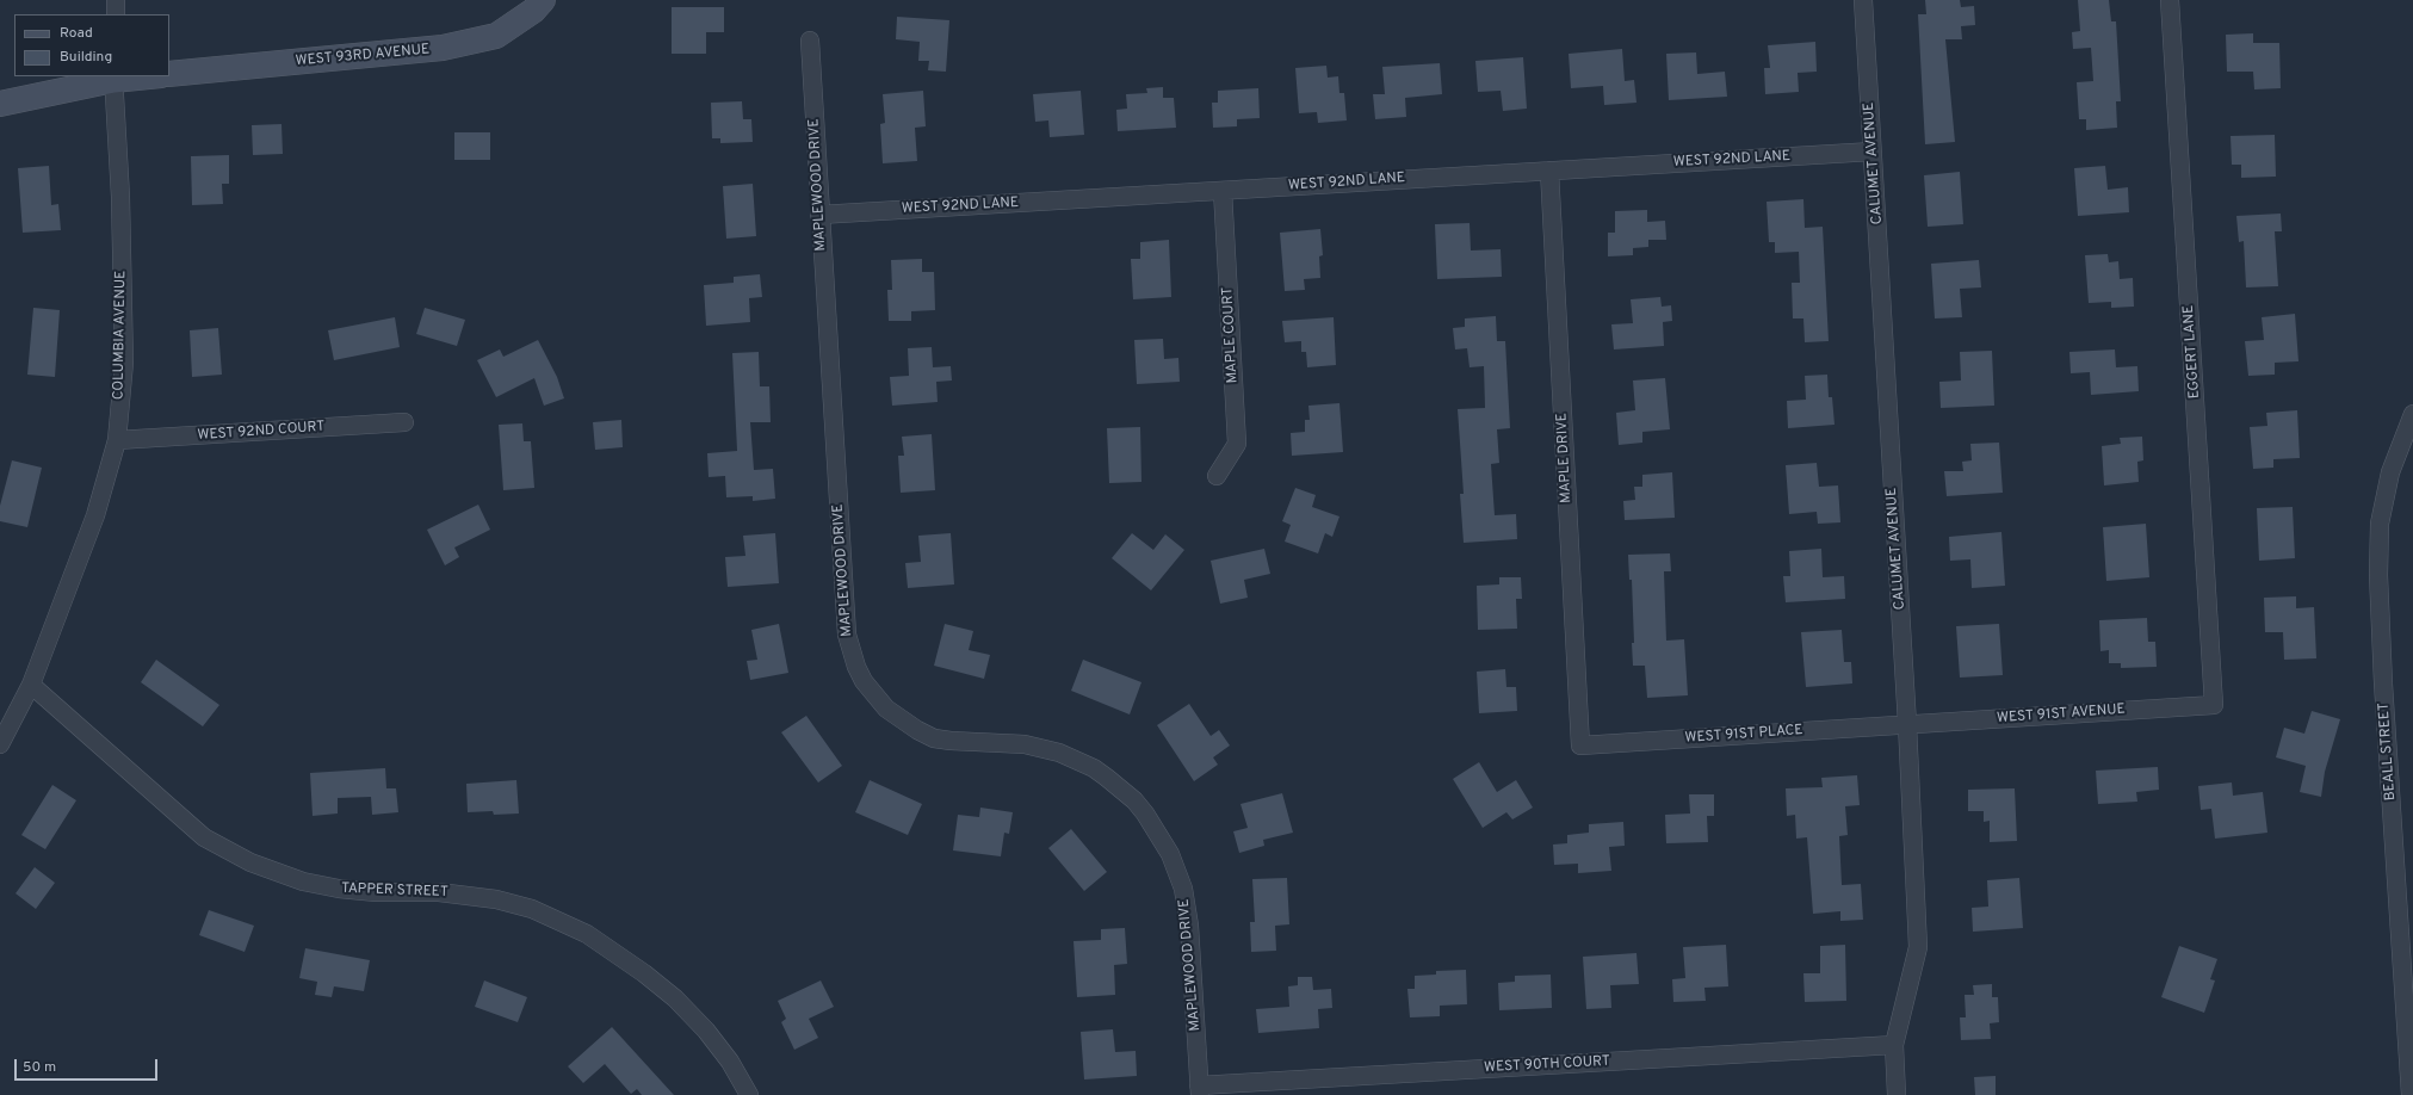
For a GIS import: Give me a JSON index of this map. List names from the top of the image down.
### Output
{
  "streets": {
    "street": [
      "WEST 93RD AVENUE",
      "WEST 92ND LANE",
      "CALUMET AVENUE",
      "MAPLEWOOD DRIVE",
      "COLUMBIA AVENUE",
      "MAPLE COURT",
      "EGGERT LANE",
      "WEST 92ND COURT",
      "MAPLE DRIVE",
      "WEST 91ST AVENUE",
      "WEST 91ST PLACE",
      "BEALL STREET",
      "TAPPER STREET",
      "WEST 90TH COURT"
    ]
  },
  "crossings": [
    ["WEST 92ND LANE", "CALUMET AVENUE"],
    ["WEST 92ND LANE", "MAPLEWOOD DRIVE"],
    ["WEST 92ND LANE", "MAPLE COURT"],
    ["WEST 92ND LANE", "MAPLE DRIVE"],
    ["CALUMET AVENUE", "WEST 91ST AVENUE"],
    ["CALUMET AVENUE", "WEST 91ST PLACE"],
    ["CALUMET AVENUE", "WEST 90TH COURT"],
    ["MAPLEWOOD DRIVE", "WEST 90TH COURT"],
    ["COLUMBIA AVENUE", "WEST 92ND COURT"],
    ["COLUMBIA AVENUE", "TAPPER STREET"],
    ["EGGERT LANE", "WEST 91ST AVENUE"],
    ["MAPLE DRIVE", "WEST 91ST PLACE"],
    ["WEST 91ST AVENUE", "WEST 91ST PLACE"]
  ],
  "legend": ["Road", "Building"],
  "scale_bar": "50 m"
}
